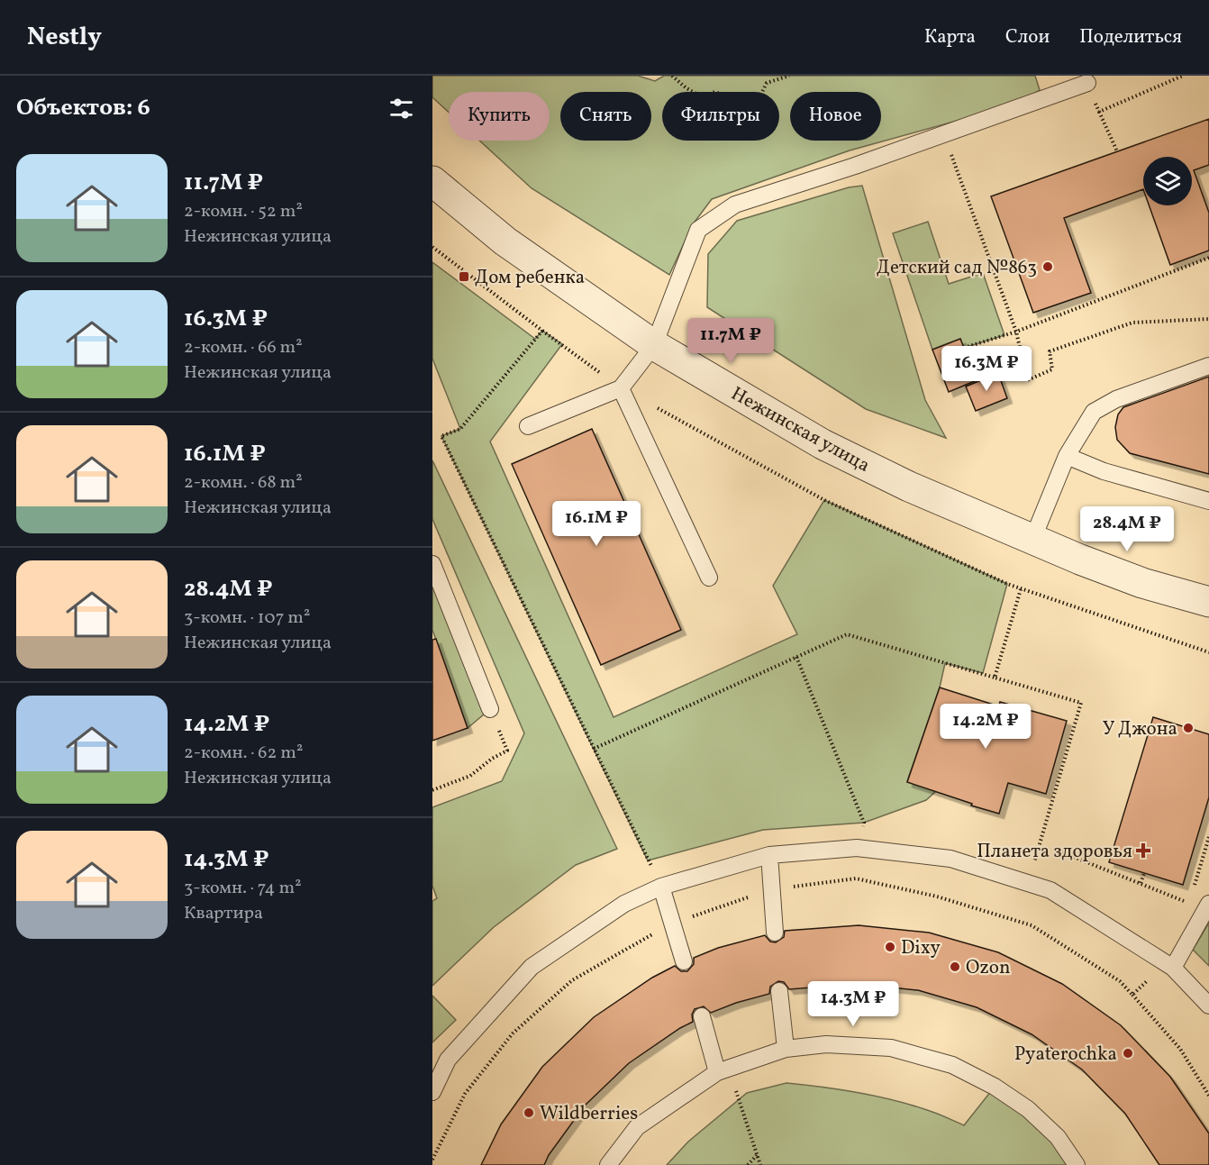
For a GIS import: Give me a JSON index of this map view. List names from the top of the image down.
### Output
{
  "streets": {
    "street": ["Нежинская улица"]
  },
  "places": {
    "other": [
      "Детский сад №863",
      "У Джона",
      "Dixy",
      "Ozon",
      "Pyaterochka",
      "Wildberries"
    ],
    "transit": ["Дом ребенка"],
    "health": ["Планета здоровья"]
  },
  "page": {
    "header": "Nestly",
    "nav": ["Карта", "Слои", "Поделиться"],
    "heading": "Объектов: 6",
    "chip": [
      "Купить",
      "Снять",
      "Фильтры",
      "Новое"
    ],
    "list": [
      {
        "name": "11.7M ₽",
        "note": "2-комн. · 52 m² · Нежинская улица"
      },
      {
        "name": "16.3M ₽",
        "note": "2-комн. · 66 m² · Нежинская улица"
      },
      {
        "name": "16.1M ₽",
        "note": "2-комн. · 68 m² · Нежинская улица"
      },
      {
        "name": "28.4M ₽",
        "note": "3-комн. · 107 m² · Нежинская улица"
      },
      {
        "name": "14.2M ₽",
        "note": "2-комн. · 62 m² · Нежинская улица"
      },
      {
        "name": "14.3M ₽",
        "note": "3-комн. · 74 m² · Квартира"
      }
    ],
    "price": [
      "11.7M ₽",
      "16.3M ₽",
      "16.1M ₽",
      "28.4M ₽",
      "14.2M ₽",
      "14.3M ₽"
    ]
  }
}
